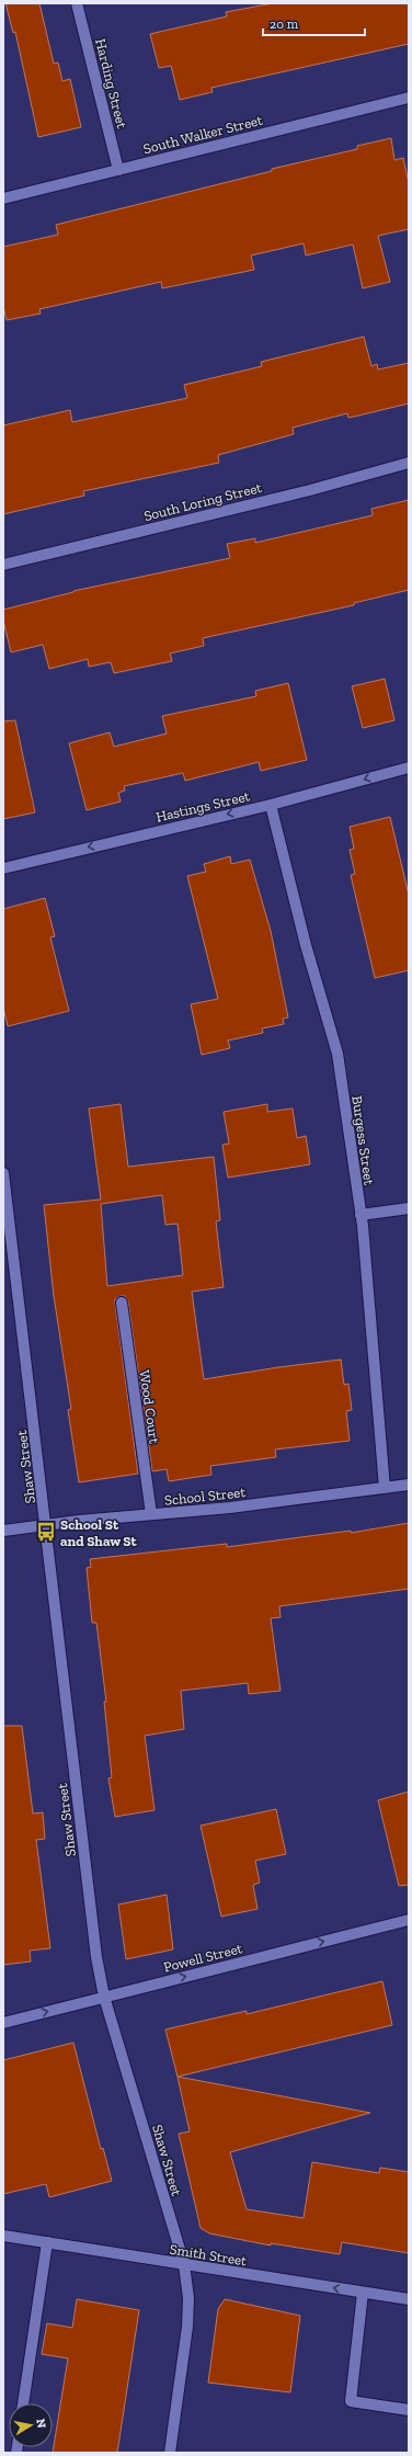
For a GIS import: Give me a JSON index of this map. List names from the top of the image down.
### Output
{
  "streets": {
    "street": [
      "Harding Street",
      "South Walker Street",
      "South Loring Street",
      "Hastings Street",
      "Burgess Street",
      "Wood Court",
      "Shaw Street",
      "School Street",
      "Powell Street",
      "Smith Street"
    ]
  },
  "crossings": [
    ["Harding Street", "South Walker Street"],
    ["Hastings Street", "Burgess Street"],
    ["Burgess Street", "School Street"],
    ["Wood Court", "School Street"],
    ["Shaw Street", "School Street"],
    ["Shaw Street", "Powell Street"],
    ["Shaw Street", "Smith Street"]
  ],
  "one_way": ["Hastings Street", "Powell Street", "Smith Street"],
  "places": {
    "bus stop": ["School St and Shaw St"]
  },
  "scale_bar": "20 m",
  "north": "right"
}
